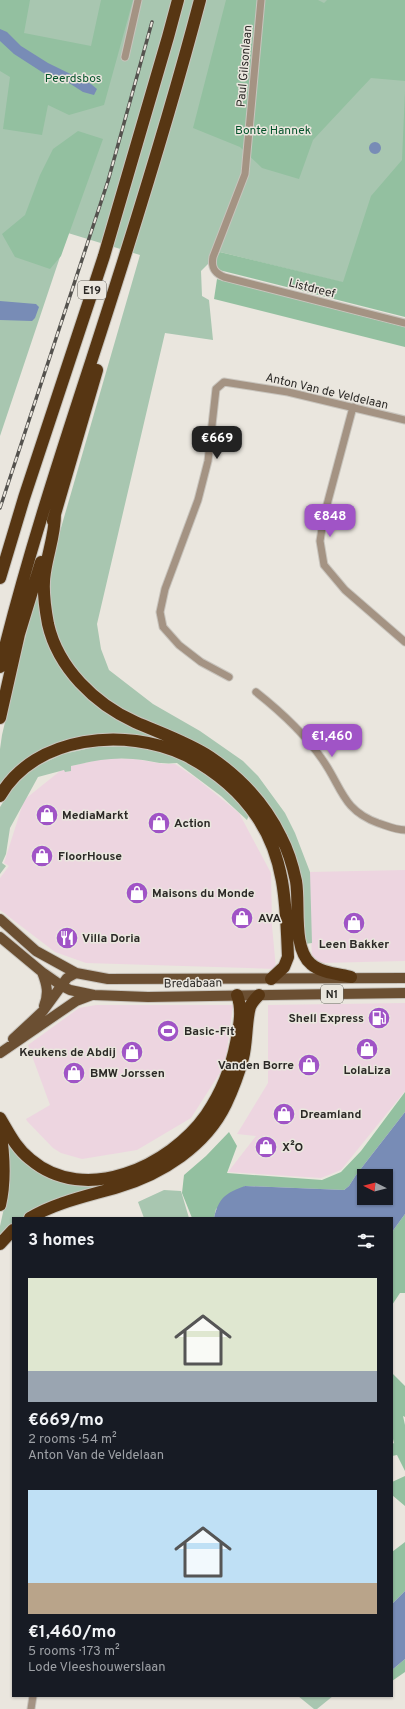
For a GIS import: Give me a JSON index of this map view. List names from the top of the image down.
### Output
{
  "streets": {
    "highway": ["E19"],
    "main road": ["Bredabaan", "N1"],
    "street": ["Paul Gilsonlaan", "Listdreef", "Anton Van de Veldelaan"]
  },
  "crossings": [
    ["Paul Gilsonlaan", "Listdreef"]
  ],
  "parks": ["Peerdsbos", "Bonte Hannek"],
  "places": {
    "shop": [
      "MediaMarkt",
      "Action",
      "FloorHouse",
      "Maisons du Monde",
      "AVA",
      "Leen Bakker",
      "LolaLiza",
      "Keukens de Abdij",
      "Vanden Borre",
      "BMW Jorssen",
      "Dreamland",
      "X²O"
    ],
    "restaurant": ["Villa Doria"],
    "fuel station": ["Shell Express"],
    "sports": ["Basic-Fit"]
  },
  "north": "left",
  "page": {
    "price": ["€669", "€848", "€1,460"],
    "heading": "3 homes",
    "list": [
      {
        "name": "€669/mo",
        "note": "2 rooms · 54 m² · Anton Van de Veldelaan"
      },
      {
        "name": "€1,460/mo",
        "note": "5 rooms · 173 m² · Lode Vleeshouwerslaan"
      }
    ]
  }
}
